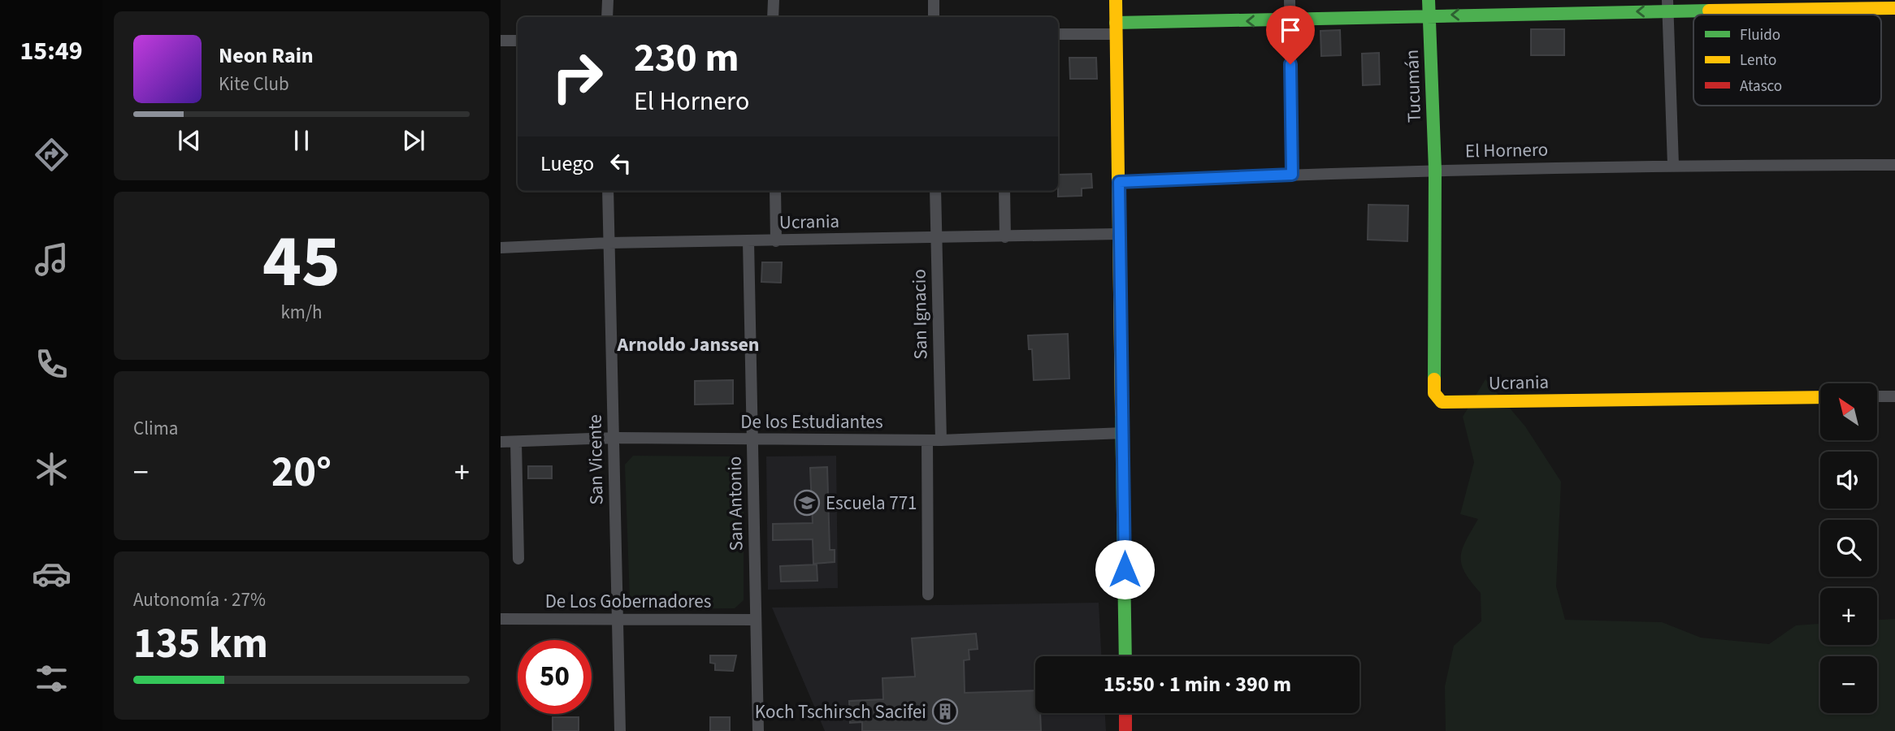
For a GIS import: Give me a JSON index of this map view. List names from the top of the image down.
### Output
{
  "streets": {
    "street": [
      "Tucumán",
      "El Hornero",
      "Ucrania",
      "San Ignacio",
      "De los Estudiantes",
      "San Vicente",
      "San Antonio",
      "De Los Gobernadores"
    ]
  },
  "crossings": [
    ["Tucumán", "El Hornero"],
    ["Tucumán", "Ucrania"],
    ["El Hornero", "Ucrania"],
    ["Ucrania", "San Ignacio"],
    ["Ucrania", "San Vicente"],
    ["Ucrania", "San Antonio"],
    ["San Ignacio", "De los Estudiantes"],
    ["De los Estudiantes", "San Vicente"],
    ["De los Estudiantes", "San Antonio"],
    ["San Vicente", "De Los Gobernadores"],
    ["San Antonio", "De Los Gobernadores"]
  ],
  "districts": ["Arnoldo Janssen"],
  "places": {
    "school or university": ["Escuela 771"],
    "building": ["Koch Tschirsch Sacifei"]
  },
  "legend": ["Fluido", "Lento", "Atasco"],
  "north": "top left",
  "page": {
    "tabs": "15:49",
    "turn": ["230 m", "El Hornero"],
    "song": ["Neon Rain", "Kite Club"],
    "then": "Luego",
    "tile": [
      ["45", "km/h"],
      "Clima",
      ["Autonomía · 27%", "135 km"]
    ],
    "map_buttons": ["+", "−"],
    "heat": ["−", "20°", "+"],
    "limit": "50",
    "trip": "15:50 · 1 min · 390 m"
  }
}
